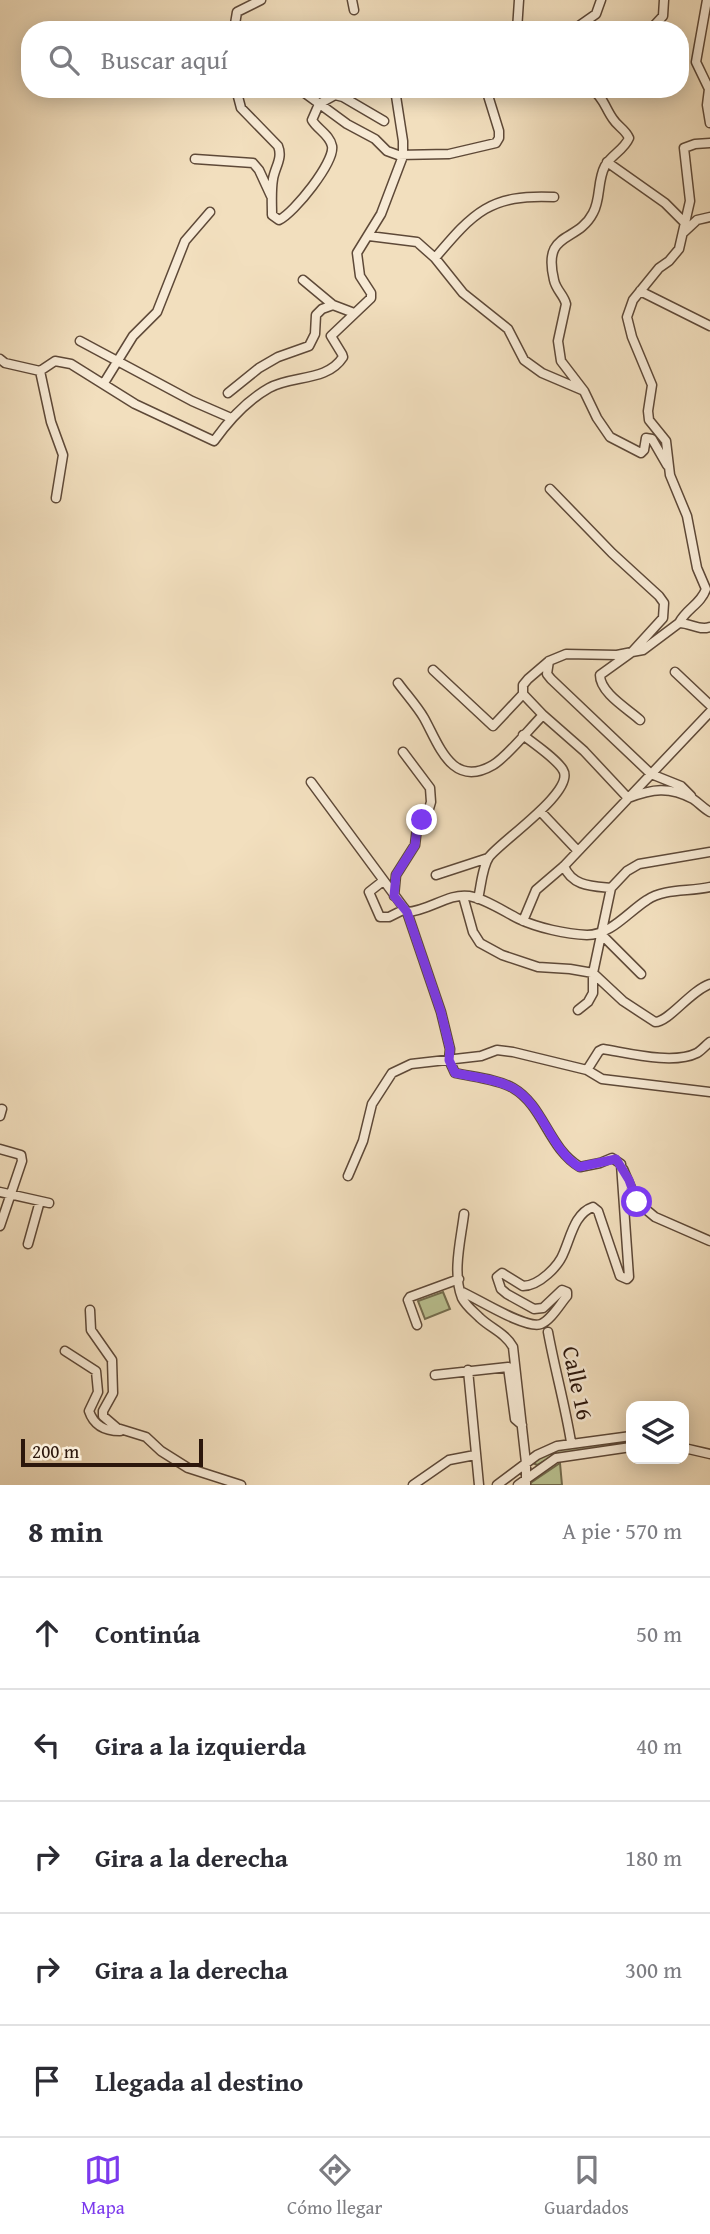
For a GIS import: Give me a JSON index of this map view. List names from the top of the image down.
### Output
{
  "streets": {
    "street": ["Calle 16"]
  },
  "scale_bar": "200 m",
  "page": {
    "search": "Buscar aquí",
    "scale": "200 m",
    "heading": ["8 min", "A pie · 570 m"],
    "list": [
      ["Continúa", "50 m"],
      ["Gira a la izquierda", "40 m"],
      ["Gira a la derecha", "180 m"],
      ["Gira a la derecha", "300 m"],
      "Llegada al destino"
    ],
    "nav": ["Mapa", "Cómo llegar", "Guardados"]
  }
}
